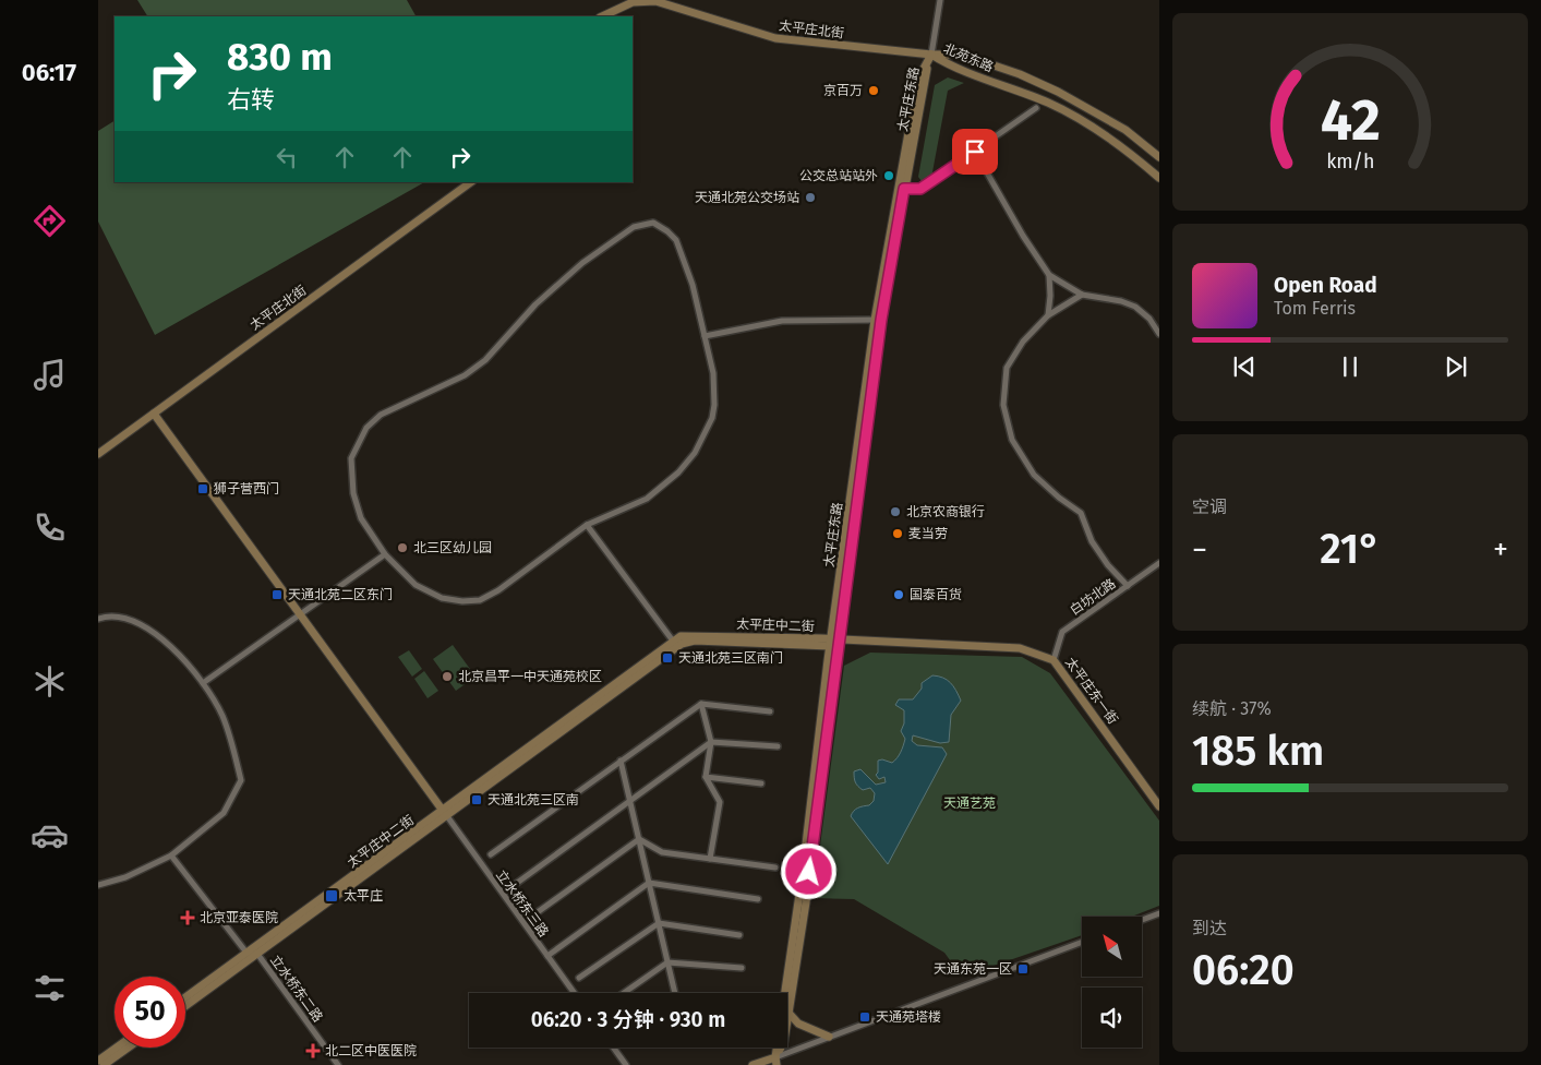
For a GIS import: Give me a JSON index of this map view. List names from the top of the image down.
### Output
{
  "streets": {
    "main road": [
      "太平庄北街",
      "北苑东路",
      "太平庄东路",
      "太平庄中二街",
      "太平庄东一街"
    ],
    "street": ["白坊北路", "立水桥东三路", "立水桥东二路"]
  },
  "crossings": [
    ["太平庄北街", "北苑东路"],
    ["太平庄北街", "太平庄东路"],
    ["北苑东路", "太平庄东路"],
    ["太平庄东路", "太平庄中二街"],
    ["太平庄东路", "太平庄东一街"],
    ["白坊北路", "太平庄东一街"],
    ["太平庄中二街", "太平庄东一街"],
    ["太平庄中二街", "立水桥东三路"],
    ["太平庄中二街", "立水桥东二路"]
  ],
  "parks": ["天通艺苑"],
  "places": {
    "other": [
      "京百万",
      "公交总站站外",
      "天通北苑公交场站",
      "北京农商银行",
      "麦当劳",
      "北三区幼儿园",
      "国泰百货",
      "北京昌平一中天通苑校区"
    ],
    "transit": [
      "狮子营西门",
      "天通北苑二区东门",
      "天通北苑三区南门",
      "天通北苑三区南",
      "太平庄",
      "天通东苑一区",
      "天通苑塔楼"
    ],
    "health": ["北京亚泰医院", "北二区中医医院"]
  },
  "north": "top left",
  "page": {
    "tabs": "06:17",
    "turn": ["830 m", "右转"],
    "song": ["Open Road", "Tom Ferris"],
    "tile": [
      "空调",
      ["续航 · 37%", "185 km"],
      ["到达", "06:20"]
    ],
    "heat": ["−", "21°", "+"],
    "limit": "50",
    "trip": "06:20 · 3 分钟 · 930 m",
    "gauge": ["42", "km/h"]
  }
}
